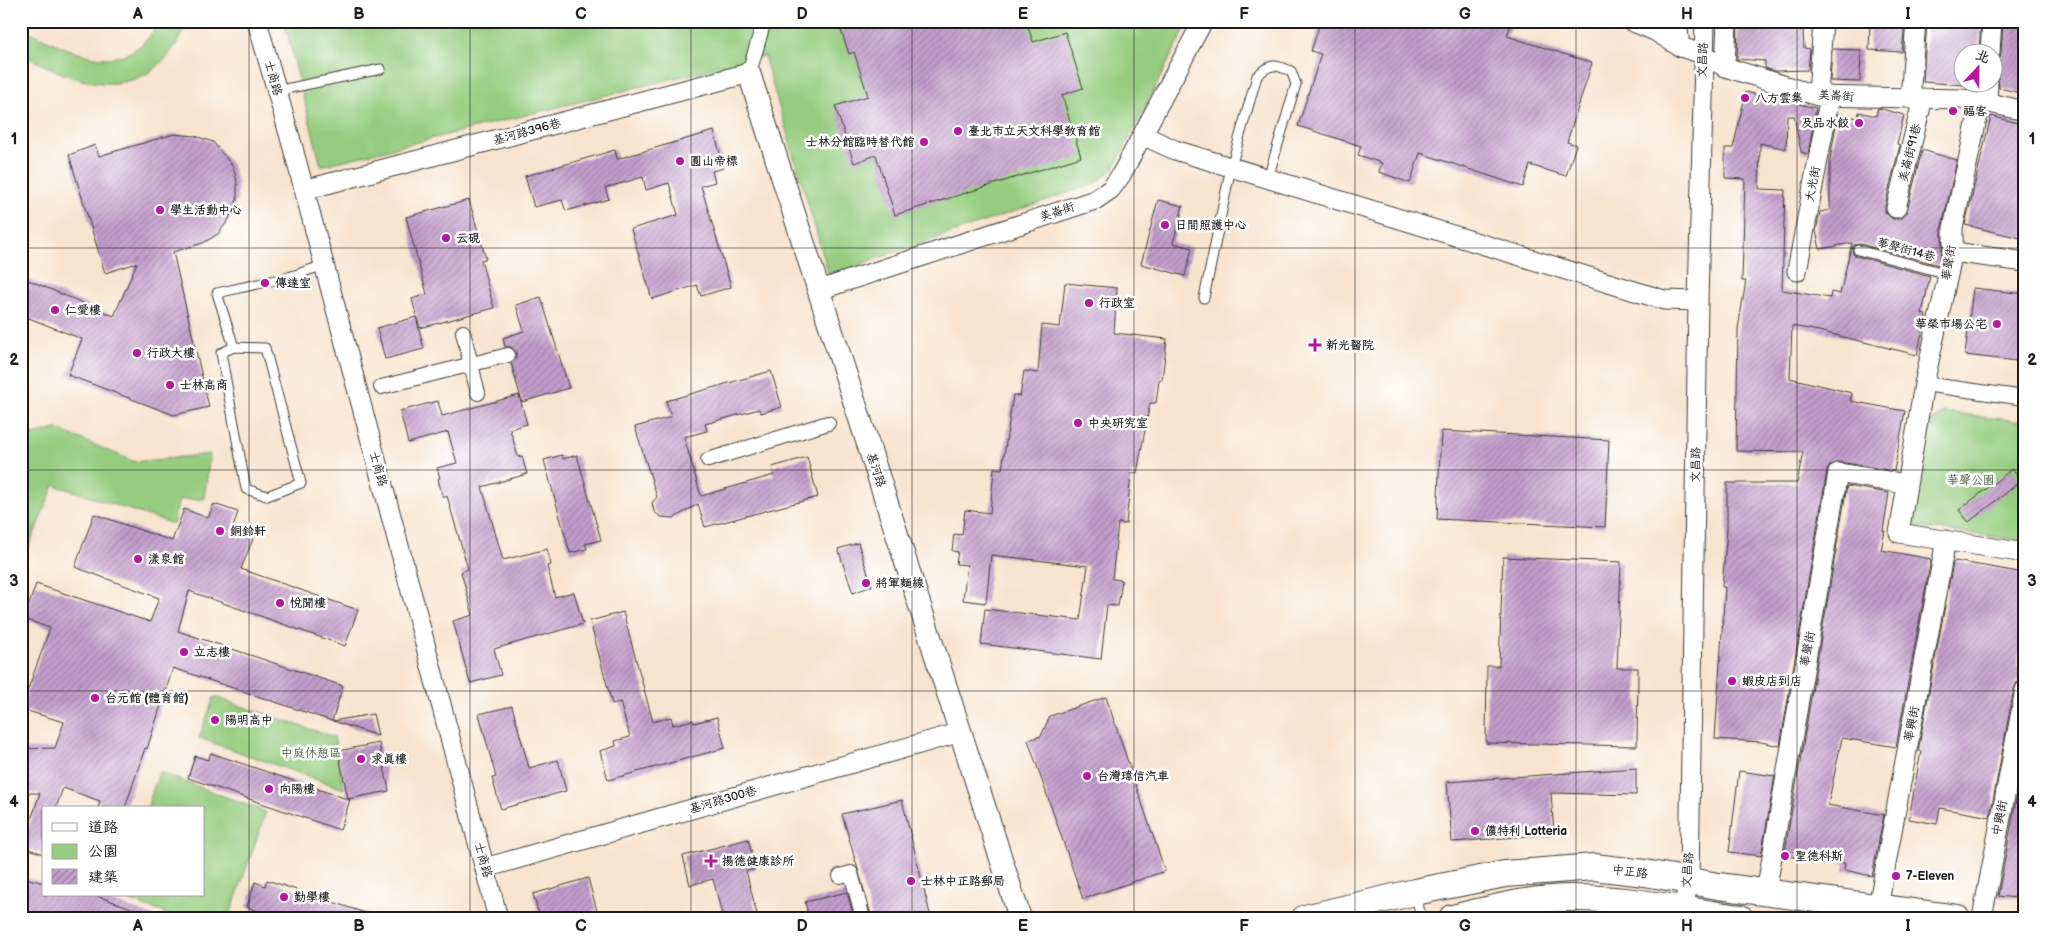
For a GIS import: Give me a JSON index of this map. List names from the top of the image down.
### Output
{
  "streets": {
    "main road": ["中正路"],
    "street": [
      "文昌路",
      "士商路",
      "美崙街",
      "基河路396巷",
      "美崙街91巷",
      "大光街",
      "華聲街",
      "基河路",
      "華興街",
      "基河路300巷",
      "中興街"
    ],
    "lane": ["華聲街14巷"]
  },
  "crossings": [
    ["文昌路", "美崙街"],
    ["文昌路", "中正路"],
    ["士商路", "基河路396巷"],
    ["士商路", "基河路300巷"],
    ["美崙街", "美崙街91巷"],
    ["美崙街", "大光街"],
    ["美崙街", "華聲街"],
    ["美崙街", "基河路"],
    ["基河路396巷", "基河路"],
    ["華聲街14巷", "華聲街"],
    ["華聲街", "華興街"],
    ["華聲街", "中正路"],
    ["基河路", "基河路300巷"],
    ["華興街", "中正路"]
  ],
  "parks": ["華聲公園", "中庭休憩區"],
  "places": {
    "other": [
      "八方雲集",
      "福客",
      "及品水餃",
      "臺北市立天文科學教育館",
      "士林分館臨時替代館",
      "圓山帝標",
      "學生活動中心",
      "日間照護中心",
      "云硯",
      "傳達室",
      "行政室",
      "仁愛樓",
      "華榮市場公宅",
      "行政大樓",
      "士林高商",
      "中央研究室",
      "銅鈴軒",
      "漾泉館",
      "將軍麵線",
      "悅聞樓",
      "立志樓",
      "蝦皮店到店",
      "台元館 (體育館)",
      "陽明高中",
      "求真樓",
      "台灣瑋信汽車",
      "向陽樓",
      "儂特利 Lotteria",
      "聖德科斯",
      "7-Eleven",
      "士林中正路郵局",
      "勤學樓"
    ],
    "health": ["新光醫院", "揚德健康診所"]
  },
  "legend": ["道路", "公園", "建築"],
  "north": "top",
  "grid": {
    "columns": [
      "A",
      "B",
      "C",
      "D",
      "E",
      "F",
      "G",
      "H",
      "I"
    ],
    "rows": [
      "1",
      "2",
      "3",
      "4"
    ]
  }
}
